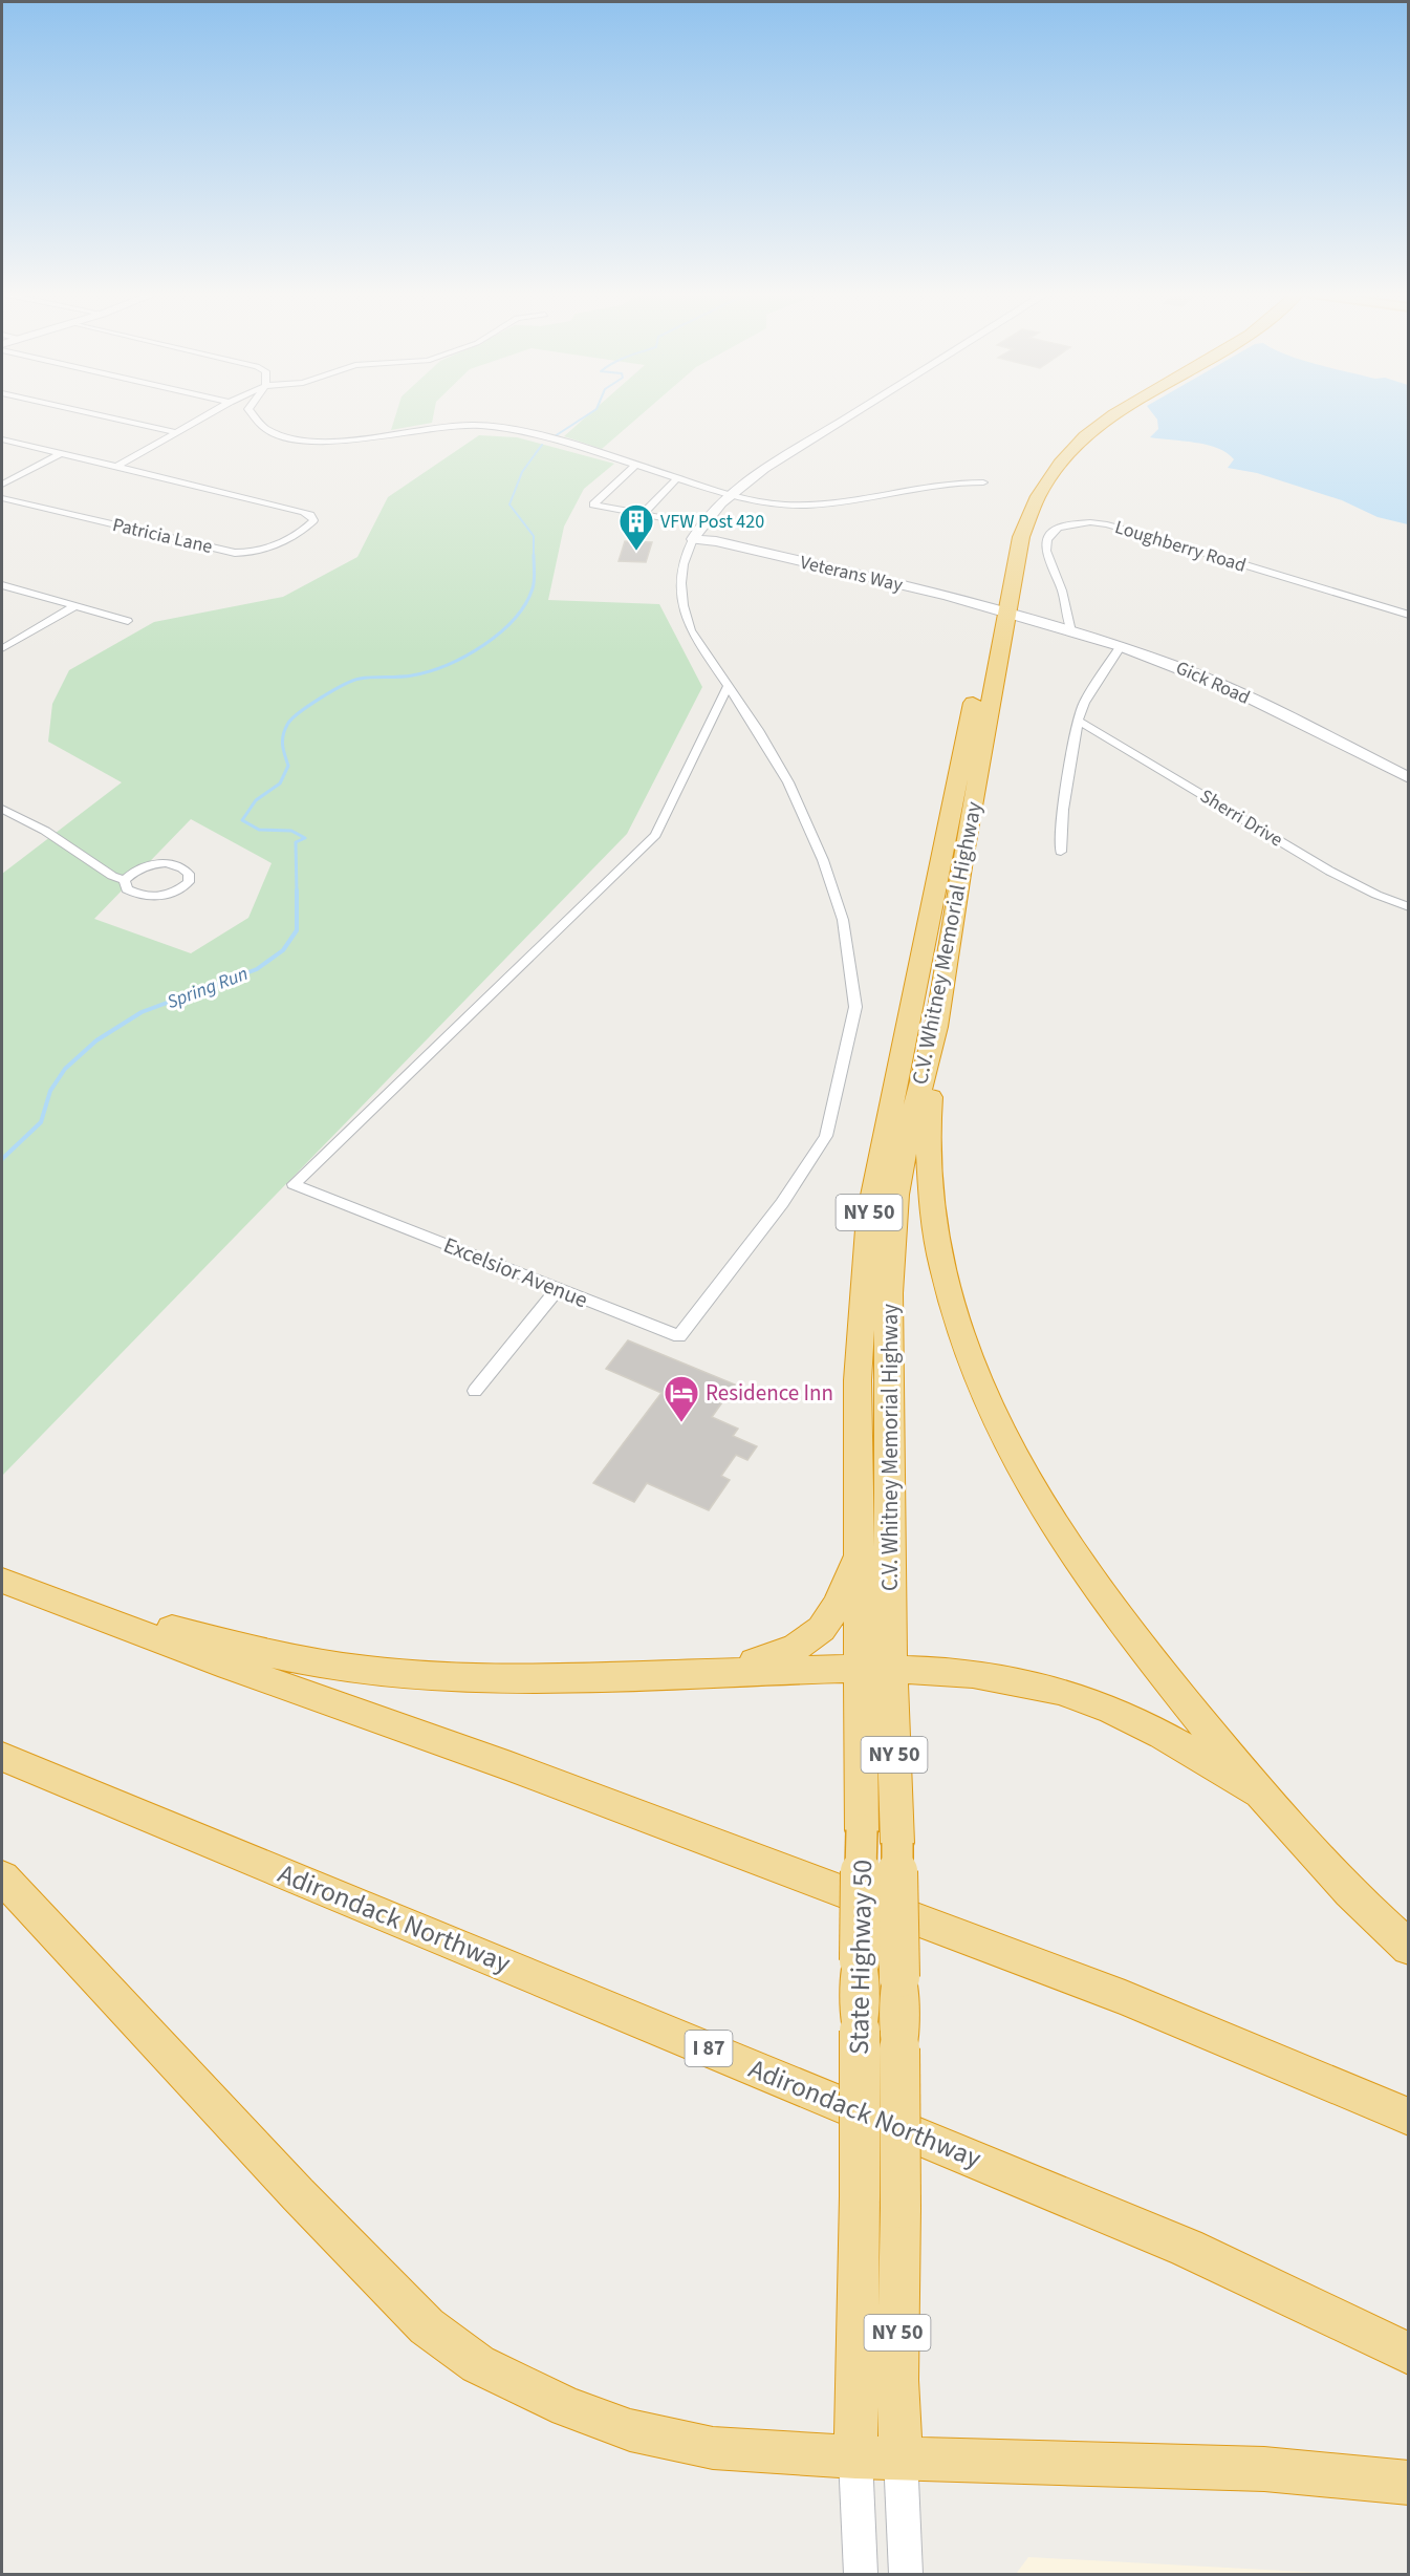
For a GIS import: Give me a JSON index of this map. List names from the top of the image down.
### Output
{
  "streets": {
    "highway": [
      "C.V. Whitney Memorial Highway",
      "NY 50",
      "Adirondack Northway",
      "State Highway 50",
      "I 87"
    ],
    "street": [
      "Patricia Lane",
      "Loughberry Road",
      "Veterans Way",
      "Gick Road",
      "Sherri Drive",
      "Excelsior Avenue"
    ]
  },
  "crossings": [
    ["Loughberry Road", "Gick Road"],
    ["Veterans Way", "Gick Road"],
    ["Veterans Way", "C.V. Whitney Memorial Highway"],
    ["Veterans Way", "Excelsior Avenue"],
    ["Gick Road", "C.V. Whitney Memorial Highway"],
    ["C.V. Whitney Memorial Highway", "State Highway 50"]
  ],
  "water": ["Spring Run"],
  "places": {
    "building": ["VFW Post 420"],
    "hotel": ["Residence Inn"]
  }
}
